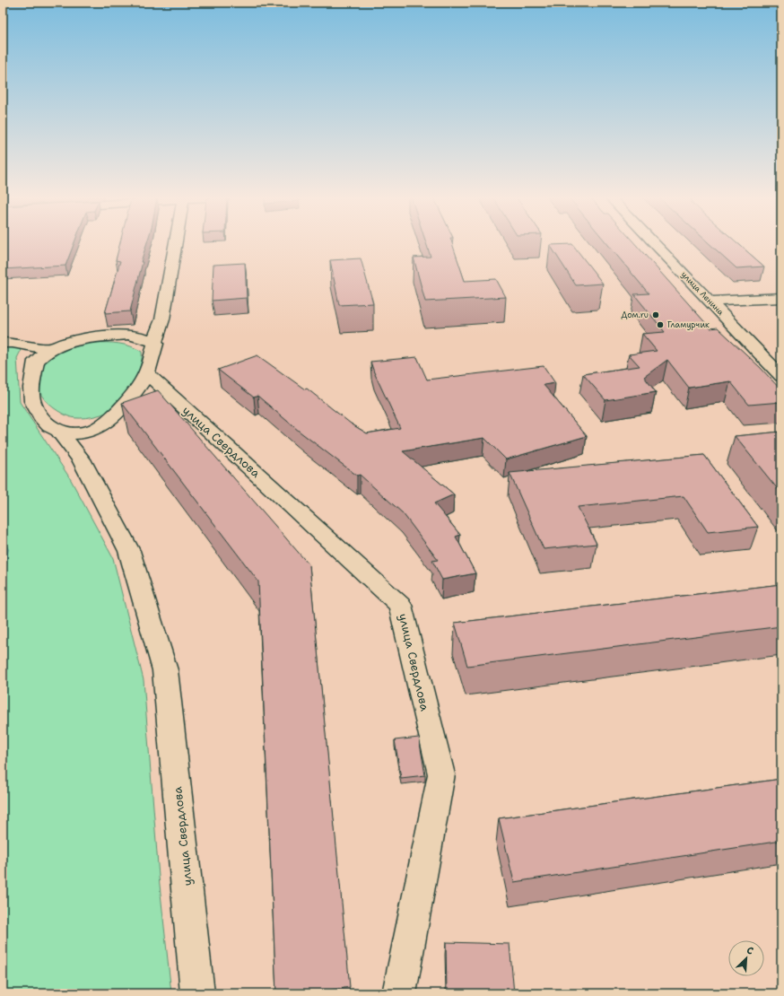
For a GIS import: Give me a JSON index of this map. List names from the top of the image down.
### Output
{
  "streets": {
    "street": ["улица Ленина", "улица Свердлова"]
  },
  "places": ["Дом.ru", "Гламурчик"],
  "north": "top right"
}
